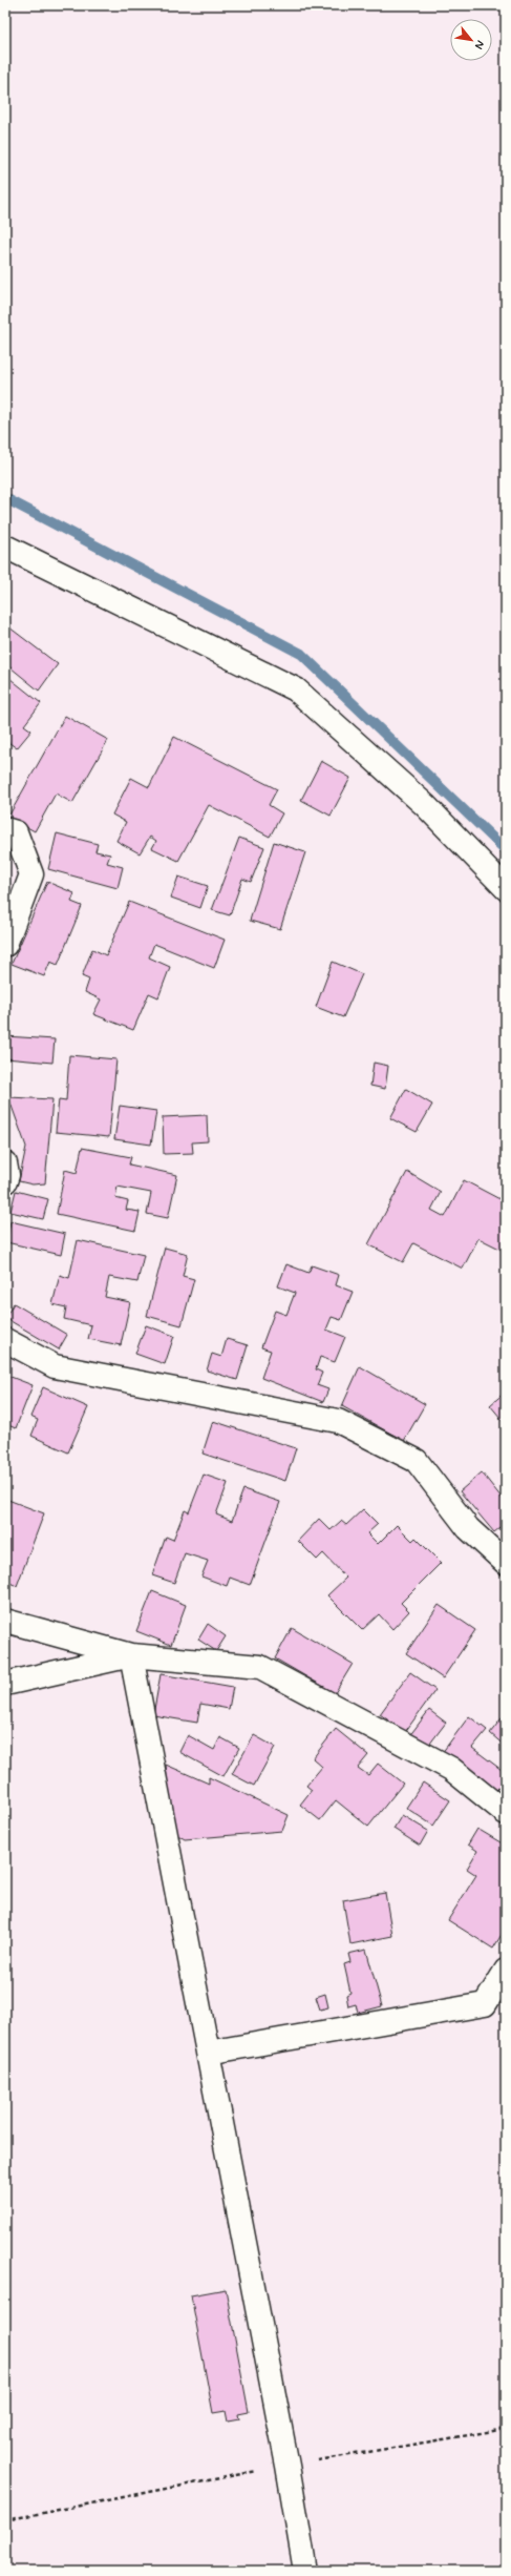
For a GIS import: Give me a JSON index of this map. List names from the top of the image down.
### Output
{
  "north": "bottom right"
}
